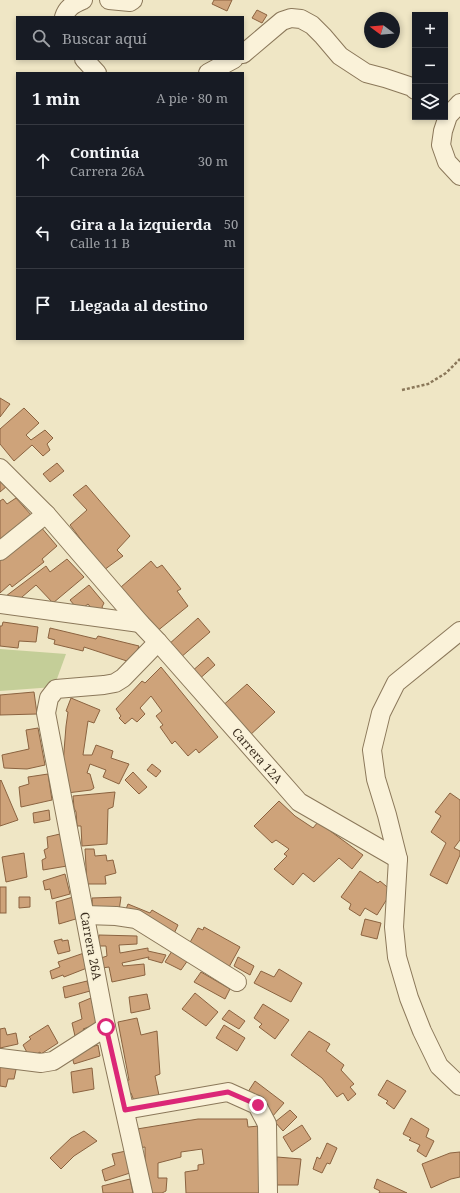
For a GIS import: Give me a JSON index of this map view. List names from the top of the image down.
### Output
{
  "streets": {
    "street": ["Carrera 12A", "Carrera 26A"]
  },
  "crossings": [
    ["Carrera 12A", "Carrera 26A"]
  ],
  "north": "left",
  "page": {
    "map_buttons": ["+", "−"],
    "search": "Buscar aquí",
    "heading": ["1 min", "A pie · 80 m"],
    "list": [
      ["Continúa", "Carrera 26A", "30 m"],
      ["Gira a la izquierda", "Calle 11 B", "50 m"],
      "Llegada al destino"
    ]
  }
}
